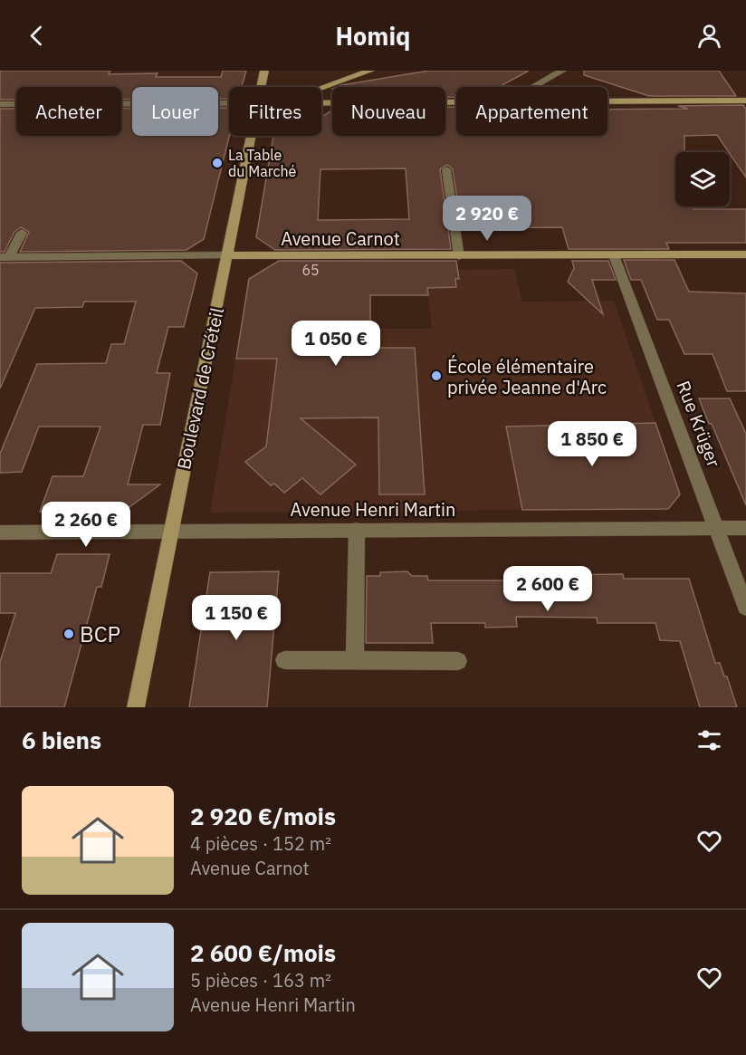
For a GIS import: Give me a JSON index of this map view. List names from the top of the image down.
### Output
{
  "streets": {
    "street": [
      "Avenue Carnot",
      "Boulevard de Créteil",
      "Rue Krüger",
      "Avenue Henri Martin"
    ]
  },
  "crossings": [
    ["Avenue Carnot", "Boulevard de Créteil"],
    ["Avenue Carnot", "Rue Krüger"],
    ["Boulevard de Créteil", "Avenue Henri Martin"],
    ["Rue Krüger", "Avenue Henri Martin"]
  ],
  "places": ["La Table du Marché", "École élémentaire privée Jeanne d'Arc", "BCP"],
  "house_numbers": ["65"],
  "page": {
    "header": "Homiq",
    "chip": [
      "Acheter",
      "Louer",
      "Filtres",
      "Nouveau",
      "Appartement"
    ],
    "price": [
      "2 920 €",
      "1 050 €",
      "1 850 €",
      "2 260 €",
      "2 600 €",
      "1 150 €"
    ],
    "heading": "6 biens",
    "list": [
      {
        "name": "2 920 €/mois",
        "note": "4 pièces · 152 m² · Avenue Carnot"
      },
      {
        "name": "2 600 €/mois",
        "note": "5 pièces · 163 m² · Avenue Henri Martin"
      }
    ]
  }
}
